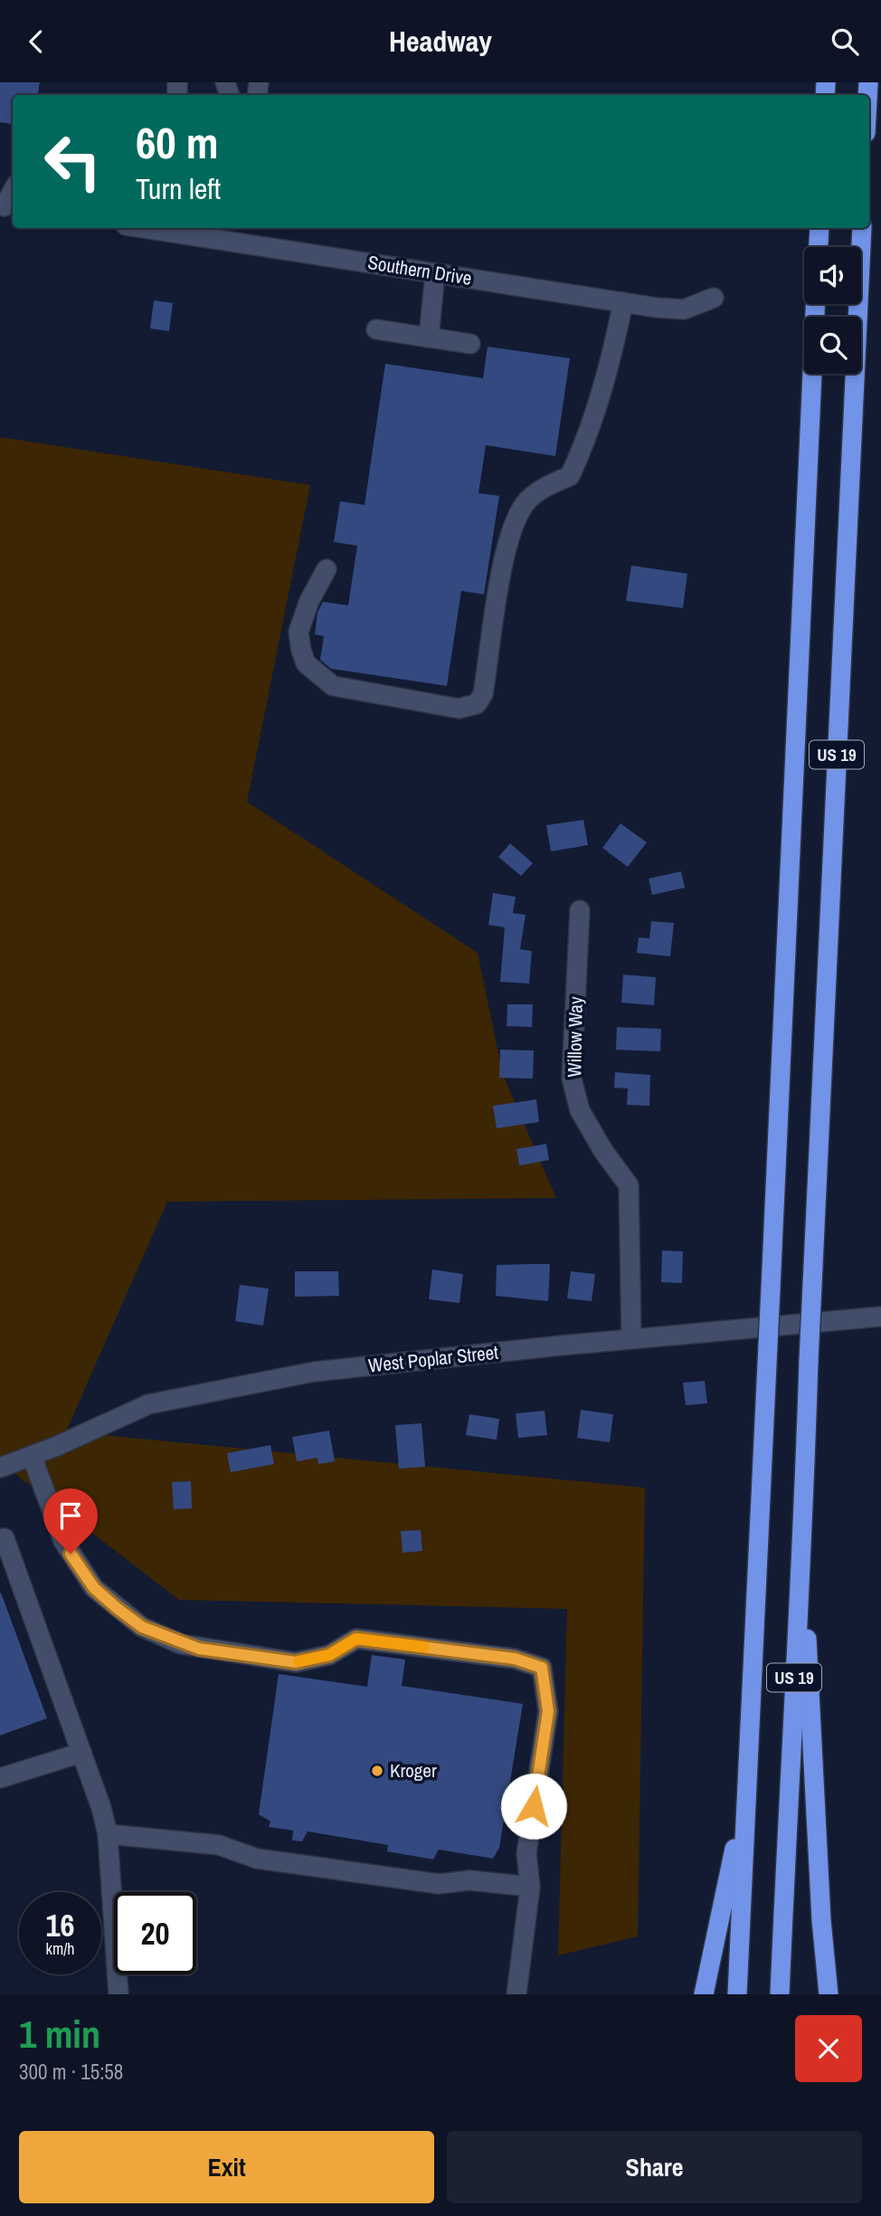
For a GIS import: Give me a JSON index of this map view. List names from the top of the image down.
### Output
{
  "streets": {
    "highway": ["US 19"],
    "street": ["Southern Drive", "Willow Way", "West Poplar Street"]
  },
  "crossings": [
    ["Willow Way", "West Poplar Street"]
  ],
  "places": ["Kroger"],
  "page": {
    "header": "Headway",
    "turn": ["60 m", "Turn left"],
    "speed": "16 km/h",
    "limit": "20",
    "heading": ["1 min", "300 m · 15:58"],
    "buttons": ["Exit", "Share"]
  }
}
